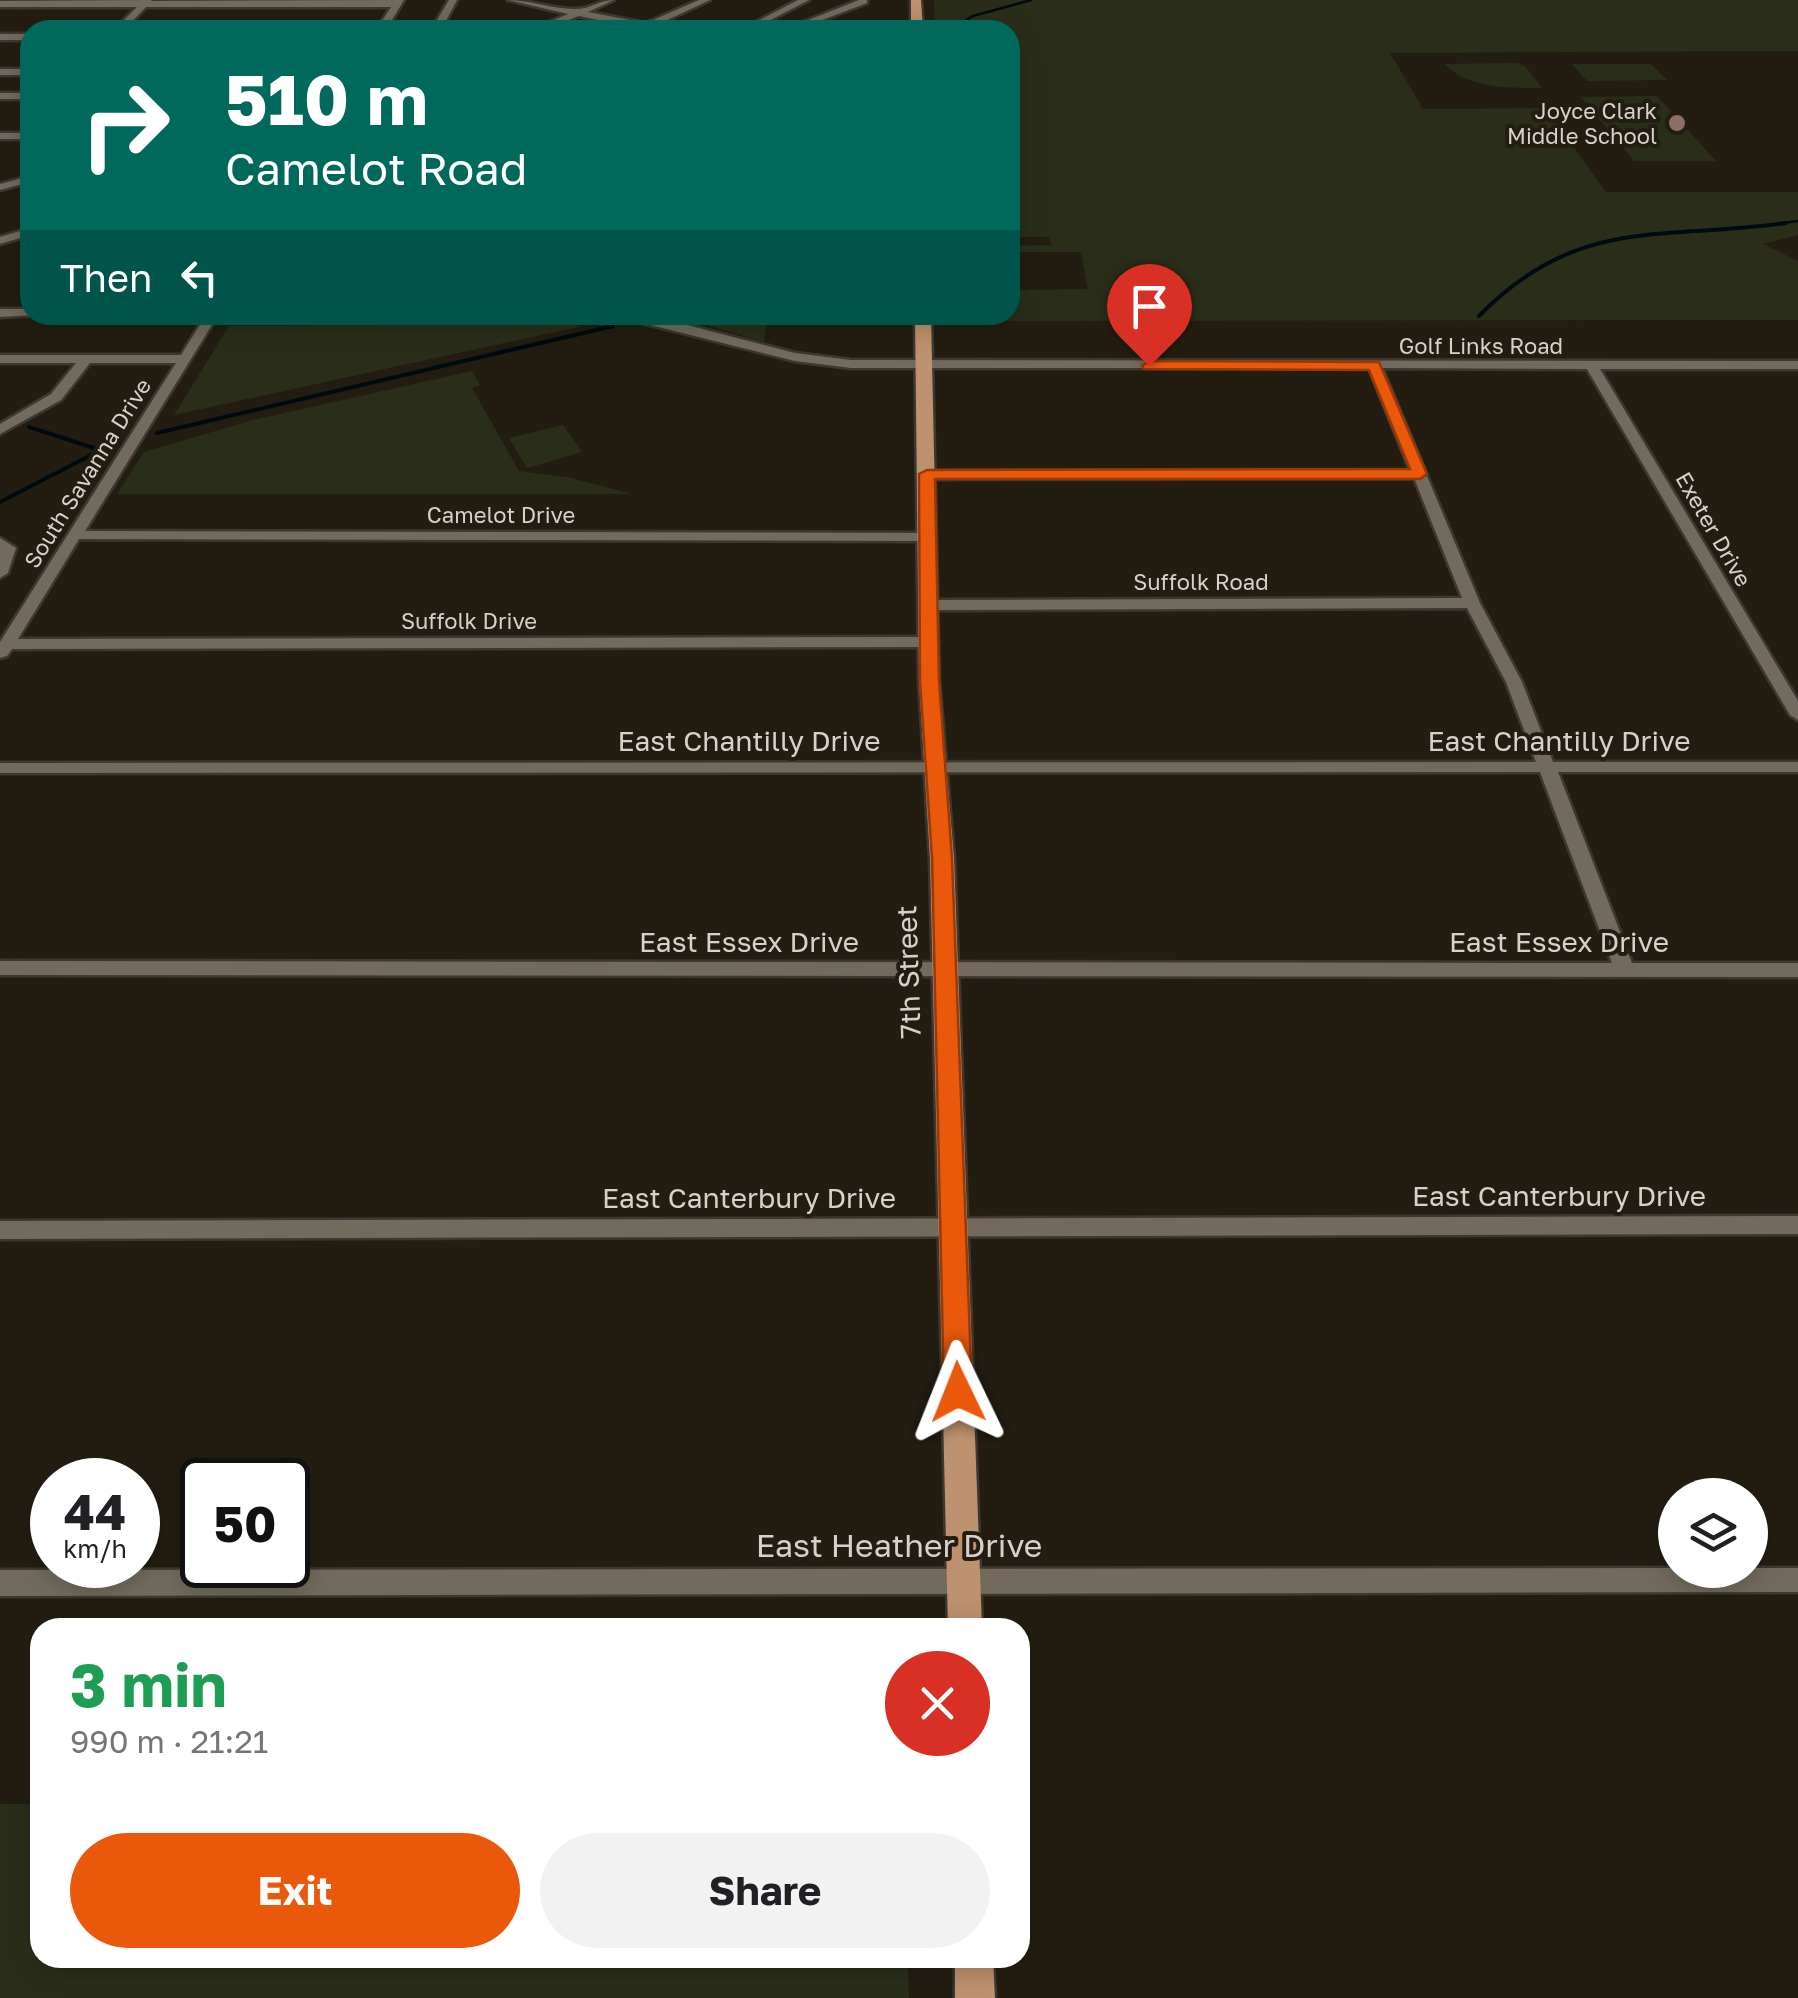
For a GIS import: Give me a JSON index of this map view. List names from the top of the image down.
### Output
{
  "streets": {
    "main road": ["7th Street"],
    "street": [
      "Golf Links Road",
      "South Savanna Drive",
      "Camelot Drive",
      "Exeter Drive",
      "Suffolk Road",
      "Suffolk Drive",
      "East Chantilly Drive",
      "East Essex Drive",
      "East Canterbury Drive",
      "East Heather Drive"
    ]
  },
  "crossings": [
    ["Golf Links Road", "Exeter Drive"],
    ["Golf Links Road", "7th Street"],
    ["South Savanna Drive", "Camelot Drive"],
    ["South Savanna Drive", "Suffolk Drive"],
    ["Camelot Drive", "7th Street"],
    ["Suffolk Road", "7th Street"],
    ["Suffolk Drive", "7th Street"],
    ["East Chantilly Drive", "7th Street"],
    ["East Essex Drive", "7th Street"],
    ["7th Street", "East Canterbury Drive"],
    ["7th Street", "East Heather Drive"]
  ],
  "places": ["Joyce Clark Middle School"],
  "page": {
    "turn": ["510 m", "Camelot Road"],
    "then": "Then",
    "speed": "44 km/h",
    "limit": "50",
    "heading": ["3 min", "990 m · 21:21"],
    "buttons": ["Exit", "Share"]
  }
}
